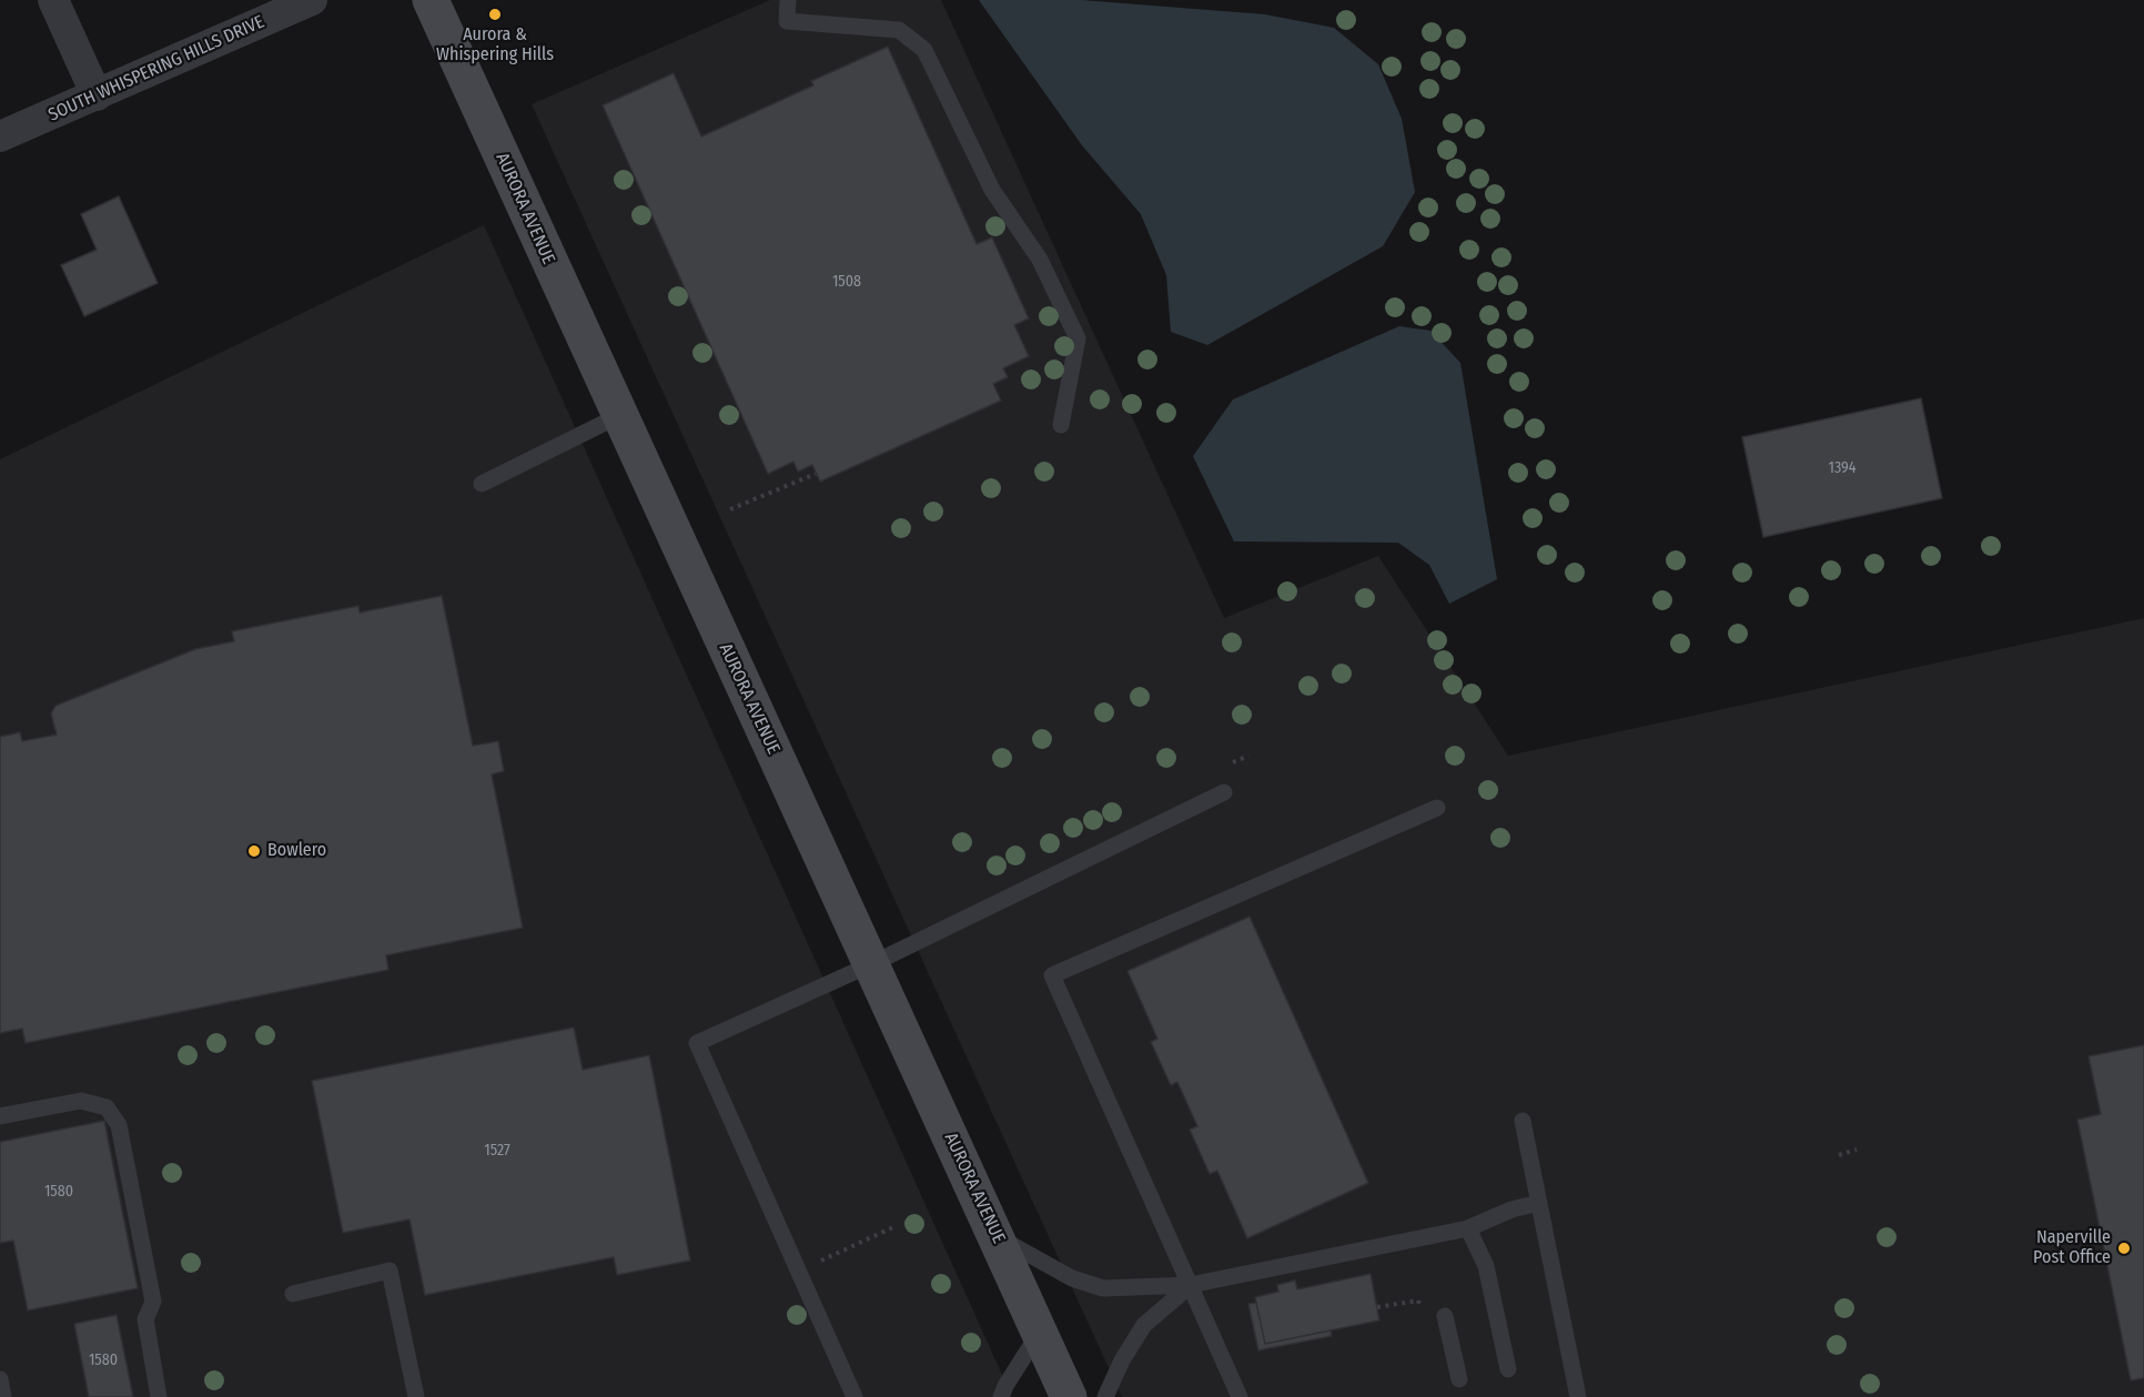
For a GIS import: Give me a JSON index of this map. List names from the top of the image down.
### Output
{
  "streets": {
    "main road": ["AURORA AVENUE"],
    "street": ["SOUTH WHISPERING HILLS DRIVE"]
  },
  "places": ["Aurora & Whispering Hills", "Bowlero", "Naperville Post Office"],
  "house_numbers": [
    "1508",
    "1394",
    "1527",
    "1580",
    "1580"
  ]
}
